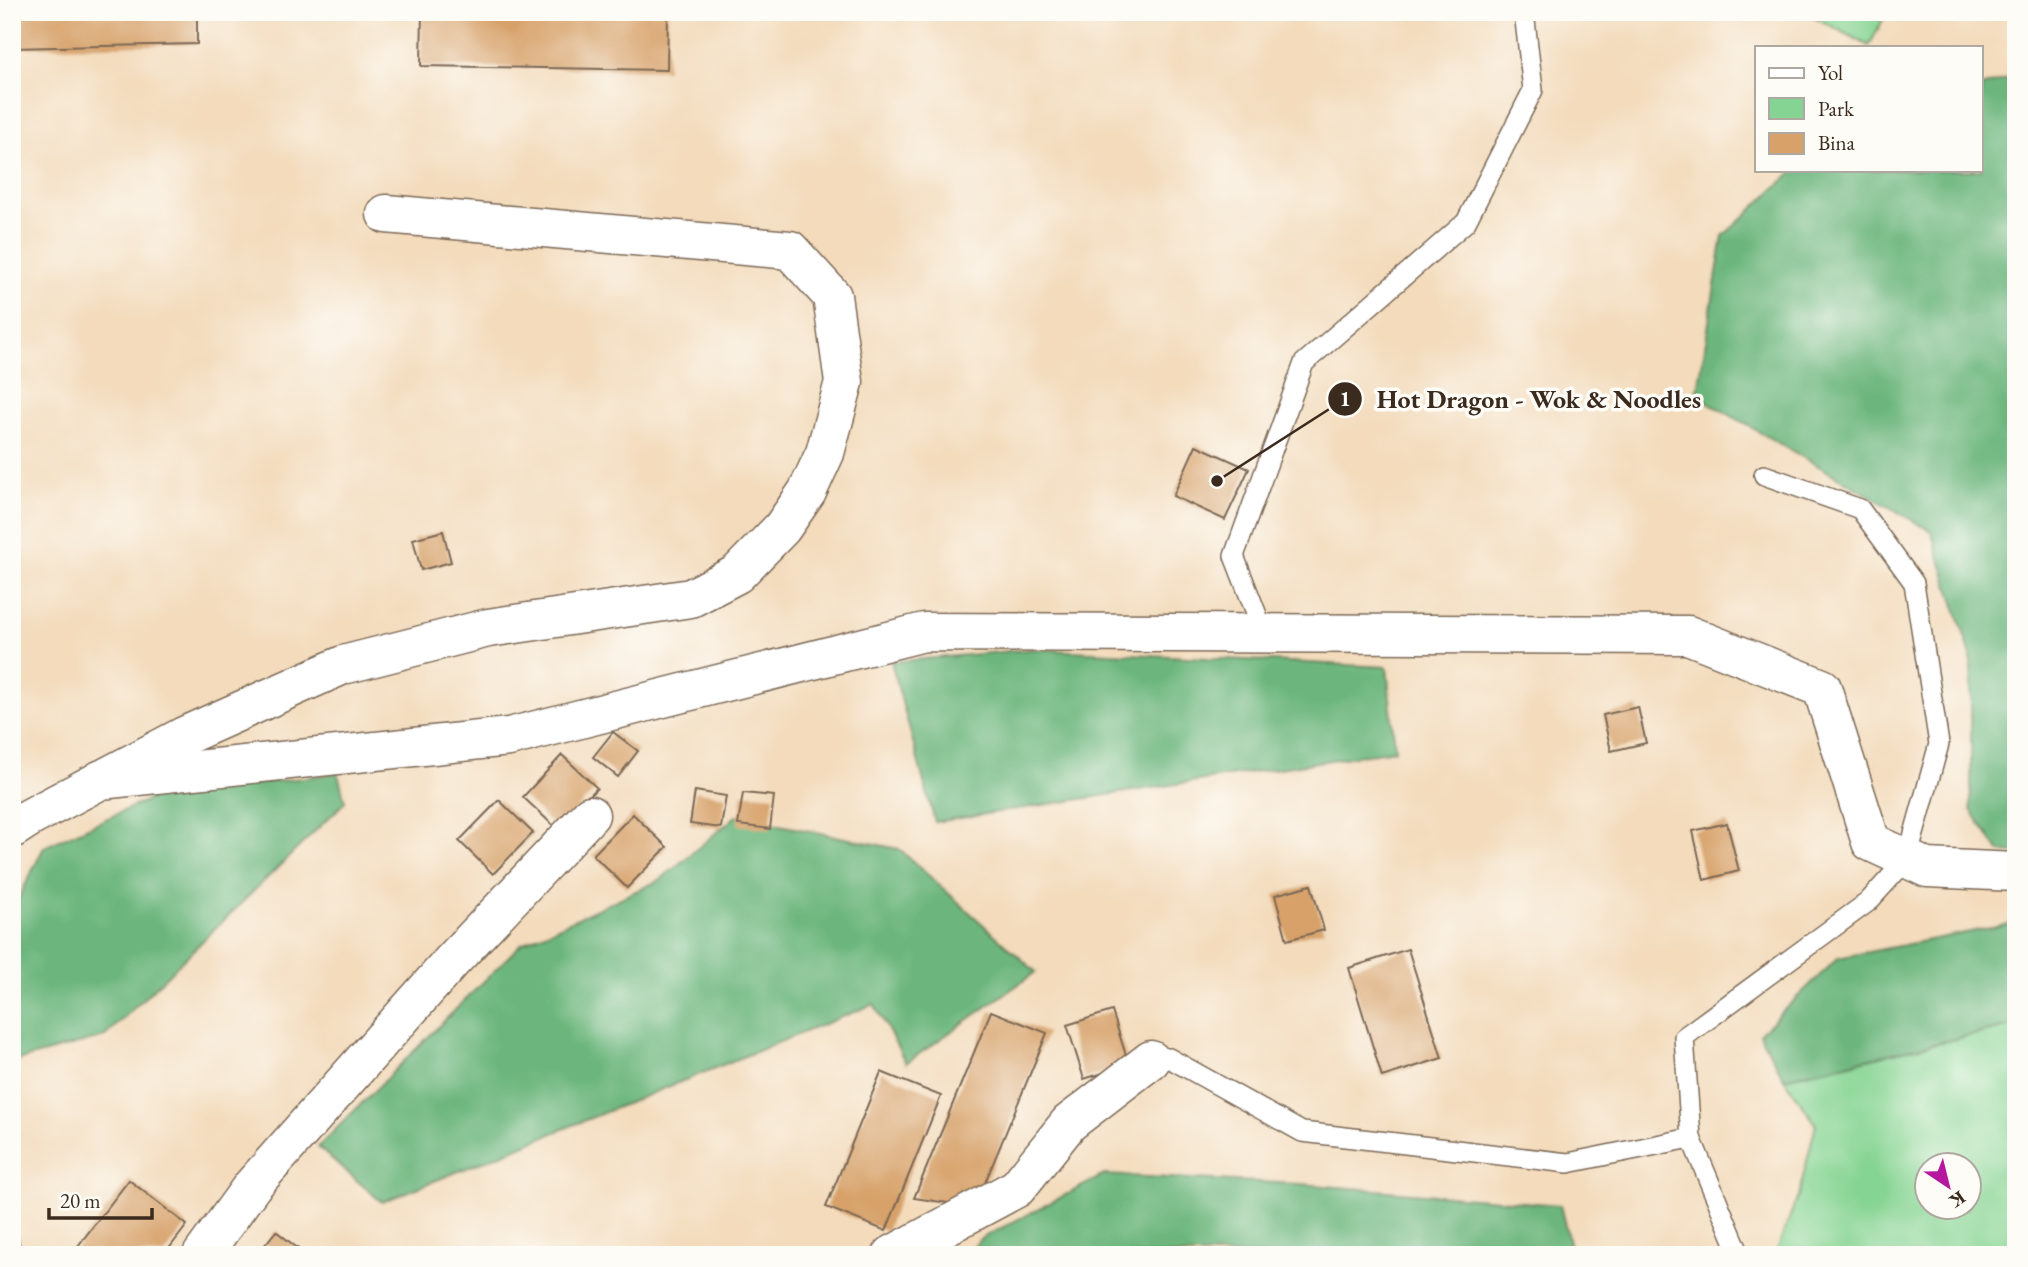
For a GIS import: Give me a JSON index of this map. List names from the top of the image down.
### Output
{
  "places": ["Hot Dragon - Wok & Noodles"],
  "legend": ["Yol", "Park", "Bina"],
  "scale_bar": "20 m",
  "north": "bottom right"
}
